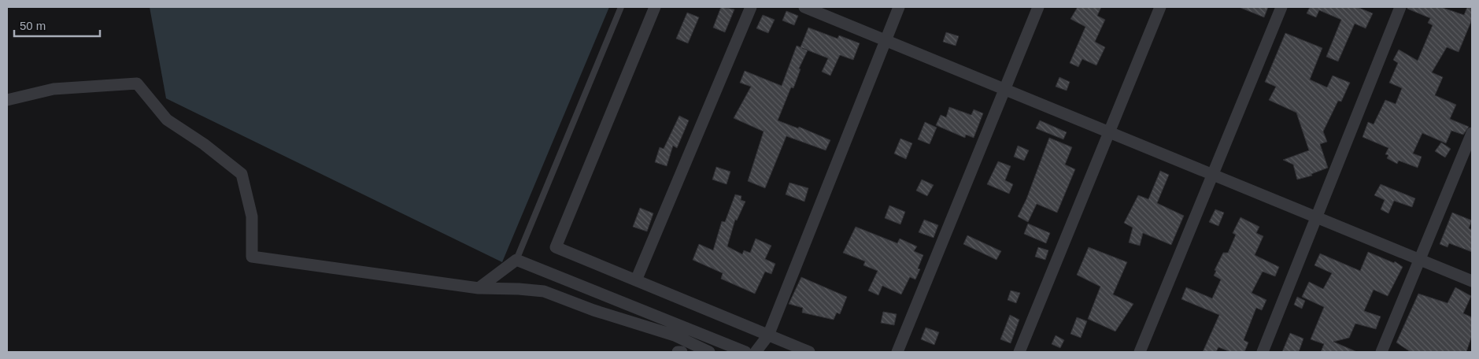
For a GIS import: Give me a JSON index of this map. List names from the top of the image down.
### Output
{
  "scale_bar": "50 m"
}
